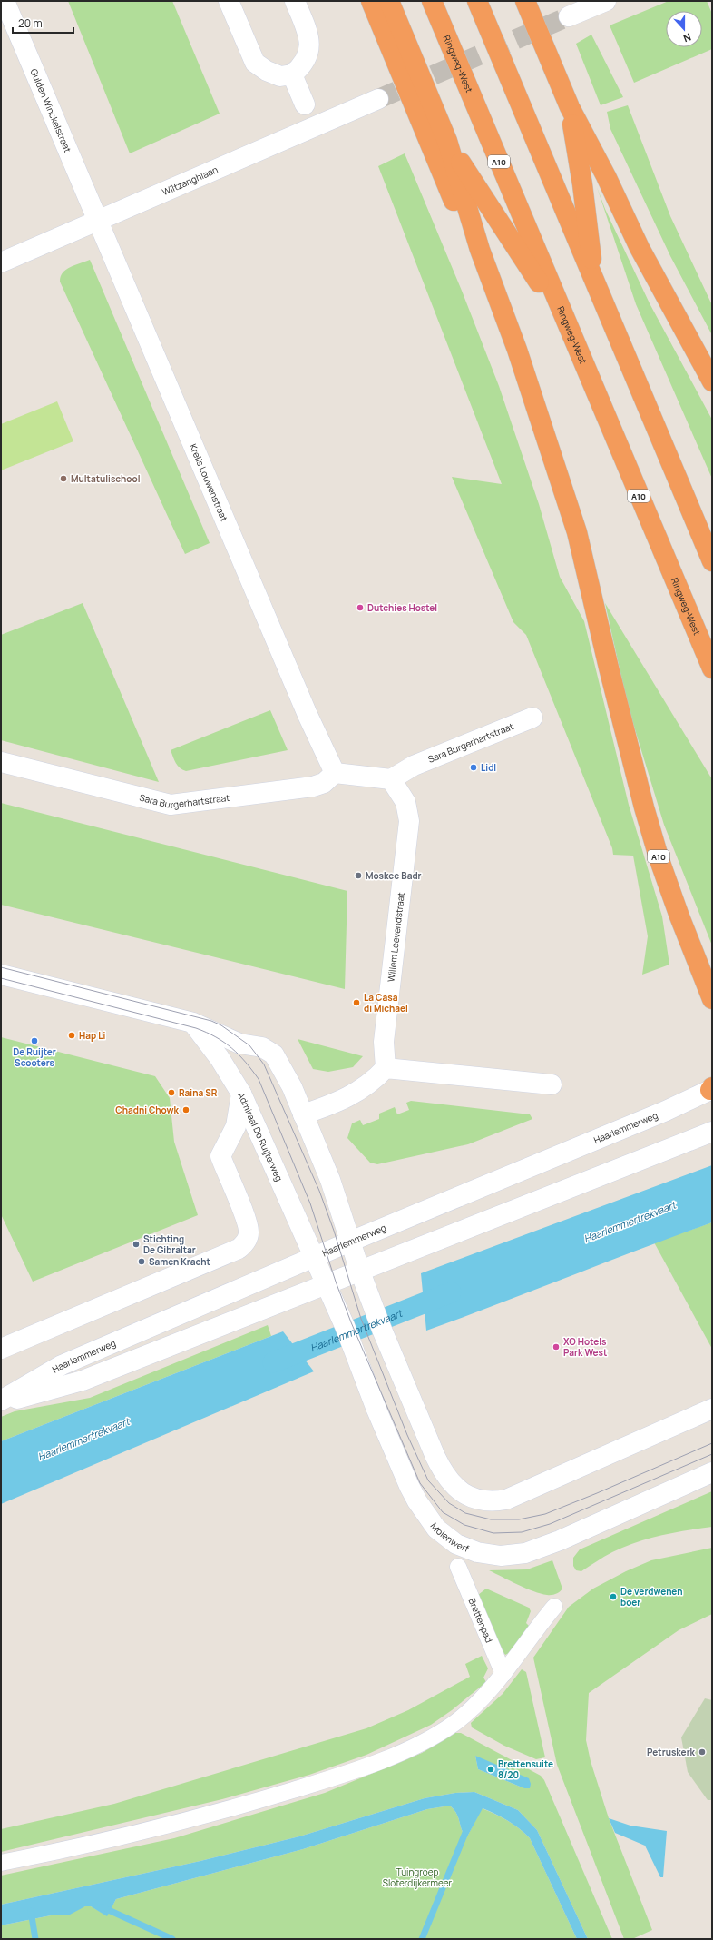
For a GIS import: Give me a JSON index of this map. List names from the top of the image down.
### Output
{
  "streets": {
    "highway": ["Ringweg-West", "A10"],
    "street": [
      "Gulden Winckelstraat",
      "Wiltzanghlaan",
      "Krelis Louwenstraat",
      "Sara Burgerhartstraat",
      "Willem Leevendstraat",
      "Haarlemmerweg",
      "Admiraal De Ruijterweg",
      "Molenwerf",
      "Brettenpad"
    ]
  },
  "crossings": [
    ["Ringweg-West", "A10"],
    ["Gulden Winckelstraat", "Wiltzanghlaan"],
    ["Gulden Winckelstraat", "Krelis Louwenstraat"],
    ["Wiltzanghlaan", "Krelis Louwenstraat"],
    ["Krelis Louwenstraat", "Sara Burgerhartstraat"],
    ["Sara Burgerhartstraat", "Willem Leevendstraat"],
    ["Haarlemmerweg", "Admiraal De Ruijterweg"],
    ["Haarlemmerweg", "Molenwerf"],
    ["Admiraal De Ruijterweg", "Molenwerf"]
  ],
  "water": ["Haarlemmertrekvaart"],
  "parks": ["Tuingroep Sloterdijkermeer"],
  "places": [
    "Multatulischool",
    "Dutchies Hostel",
    "Lidl",
    "Moskee Badr",
    "La Casa di Michael",
    "Hap Li",
    "De Ruijter Scooters",
    "Raina SR",
    "Chadni Chowk",
    "Stichting De Gibraltar",
    "Samen Kracht",
    "XO Hotels Park West",
    "De verdwenen boer",
    "Petruskerk",
    "Brettensuite 8/20"
  ],
  "scale_bar": "20 m",
  "north": "bottom"
}
